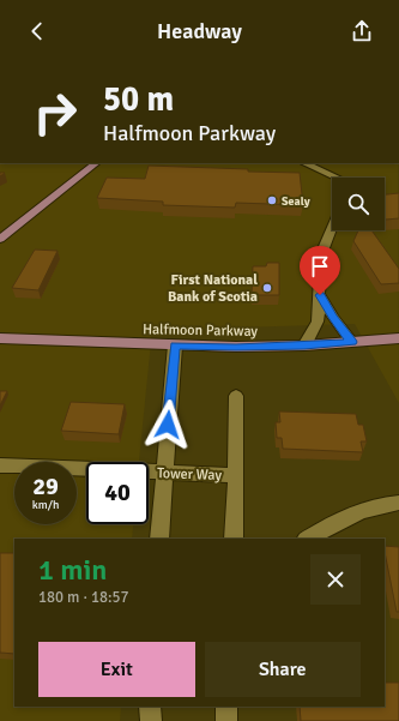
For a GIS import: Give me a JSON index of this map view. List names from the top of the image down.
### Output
{
  "streets": {
    "main road": ["Halfmoon Parkway"],
    "street": ["Tower Way"]
  },
  "places": ["Sealy", "First National Bank of Scotia"],
  "page": {
    "header": "Headway",
    "turn": ["50 m", "Halfmoon Parkway"],
    "speed": "29 km/h",
    "limit": "40",
    "heading": ["1 min", "180 m · 18:57"],
    "buttons": ["Exit", "Share"]
  }
}
